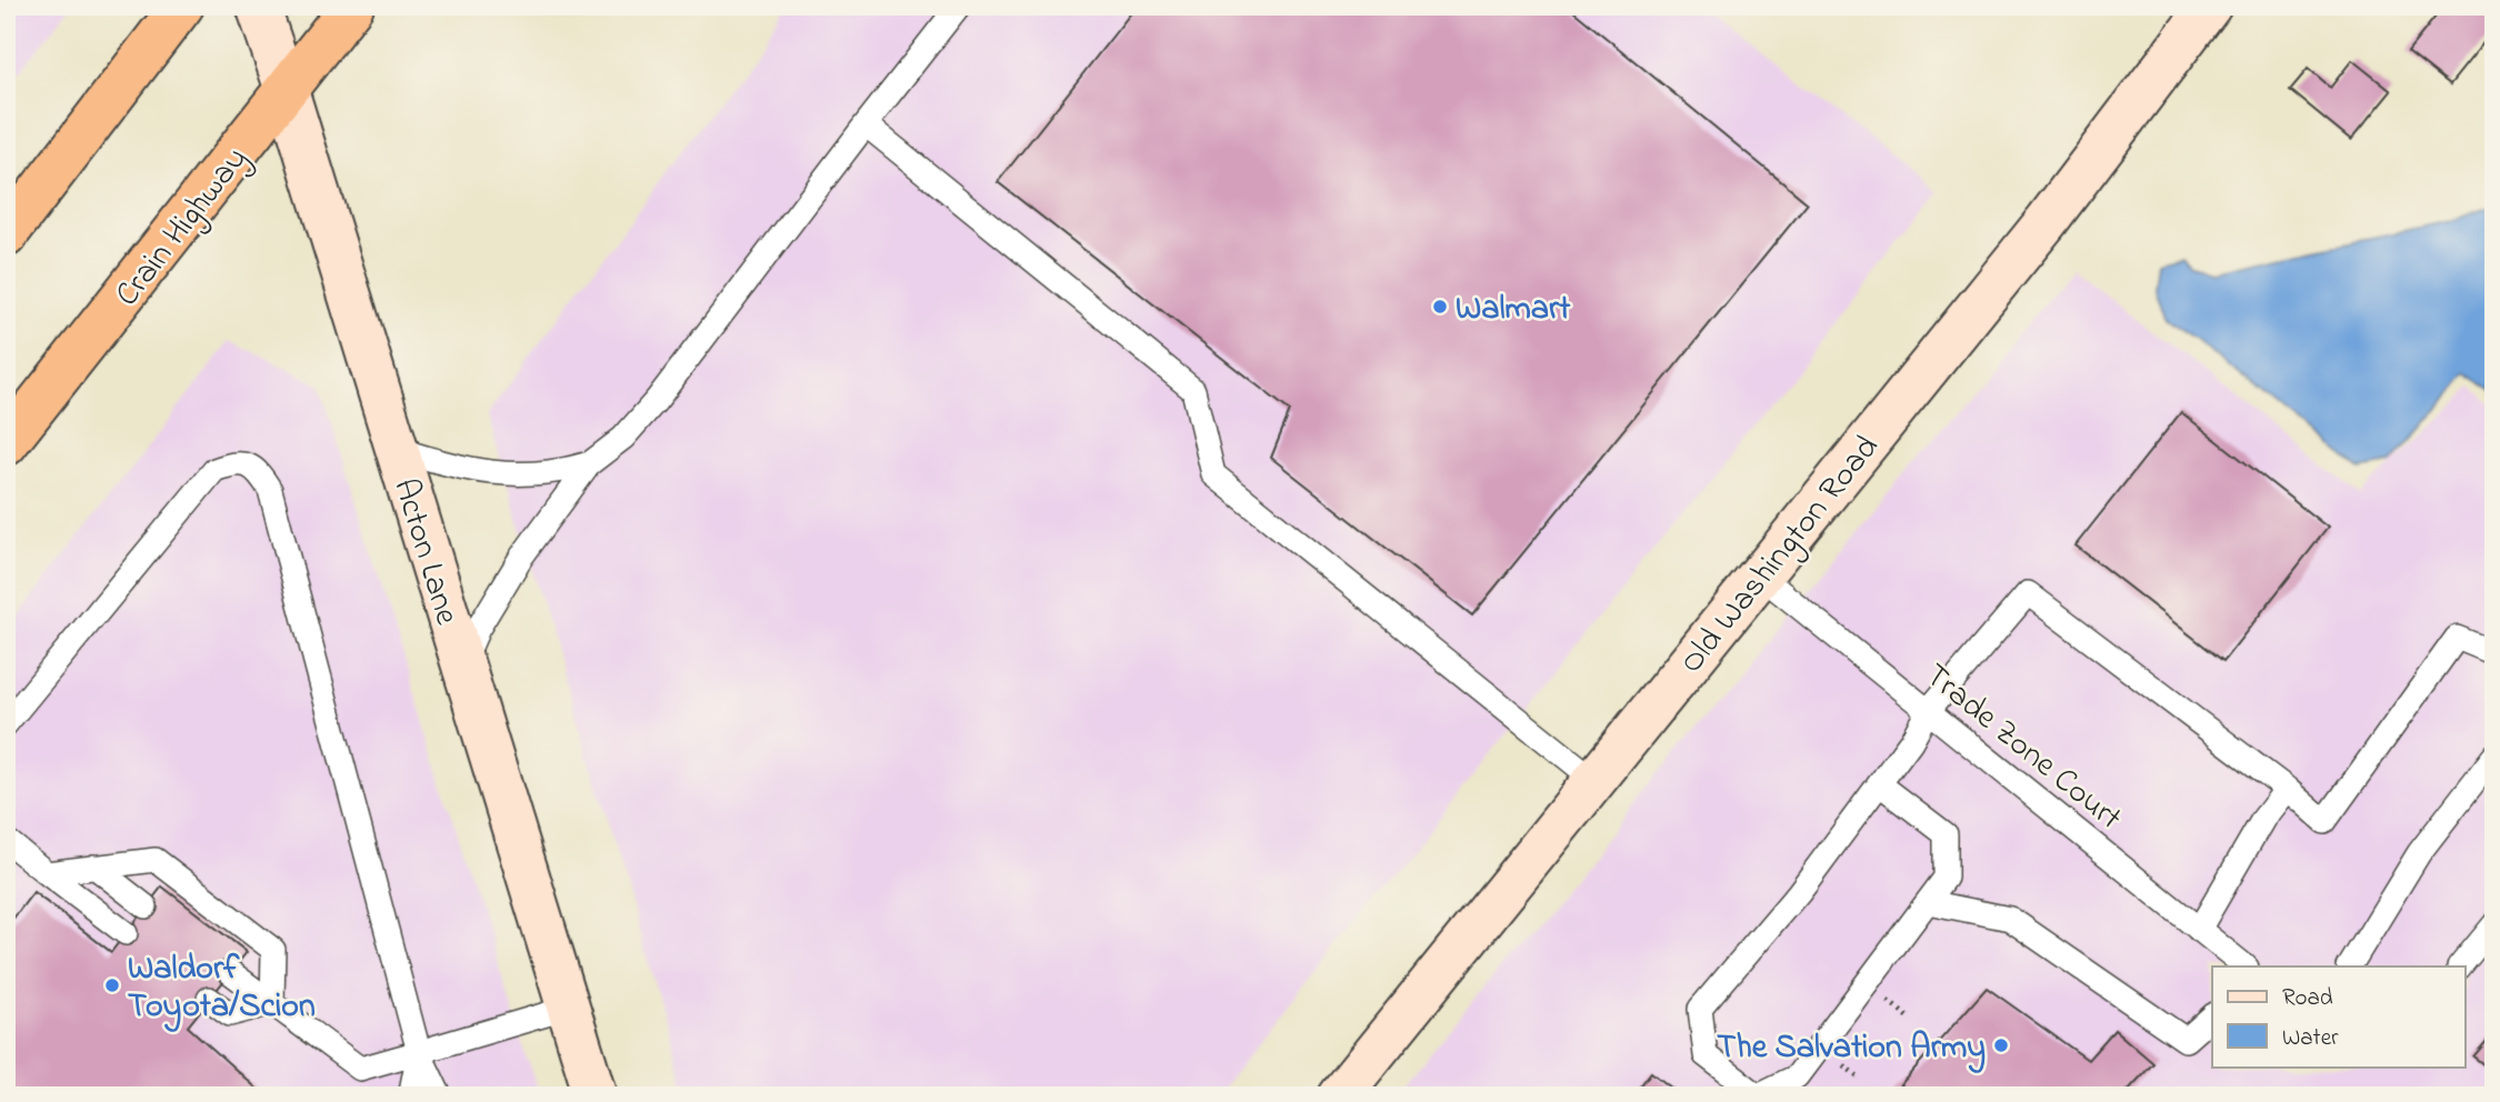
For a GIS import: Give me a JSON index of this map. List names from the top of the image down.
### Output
{
  "streets": {
    "highway": ["Crain Highway"],
    "main road": ["Acton Lane", "Old Washington Road"],
    "lane": ["Trade Zone Court"]
  },
  "crossings": [
    ["Crain Highway", "Acton Lane"],
    ["Old Washington Road", "Trade Zone Court"]
  ],
  "places": ["Walmart", "Waldorf Toyota/Scion", "The Salvation Army"],
  "legend": ["Road", "Water"]
}
